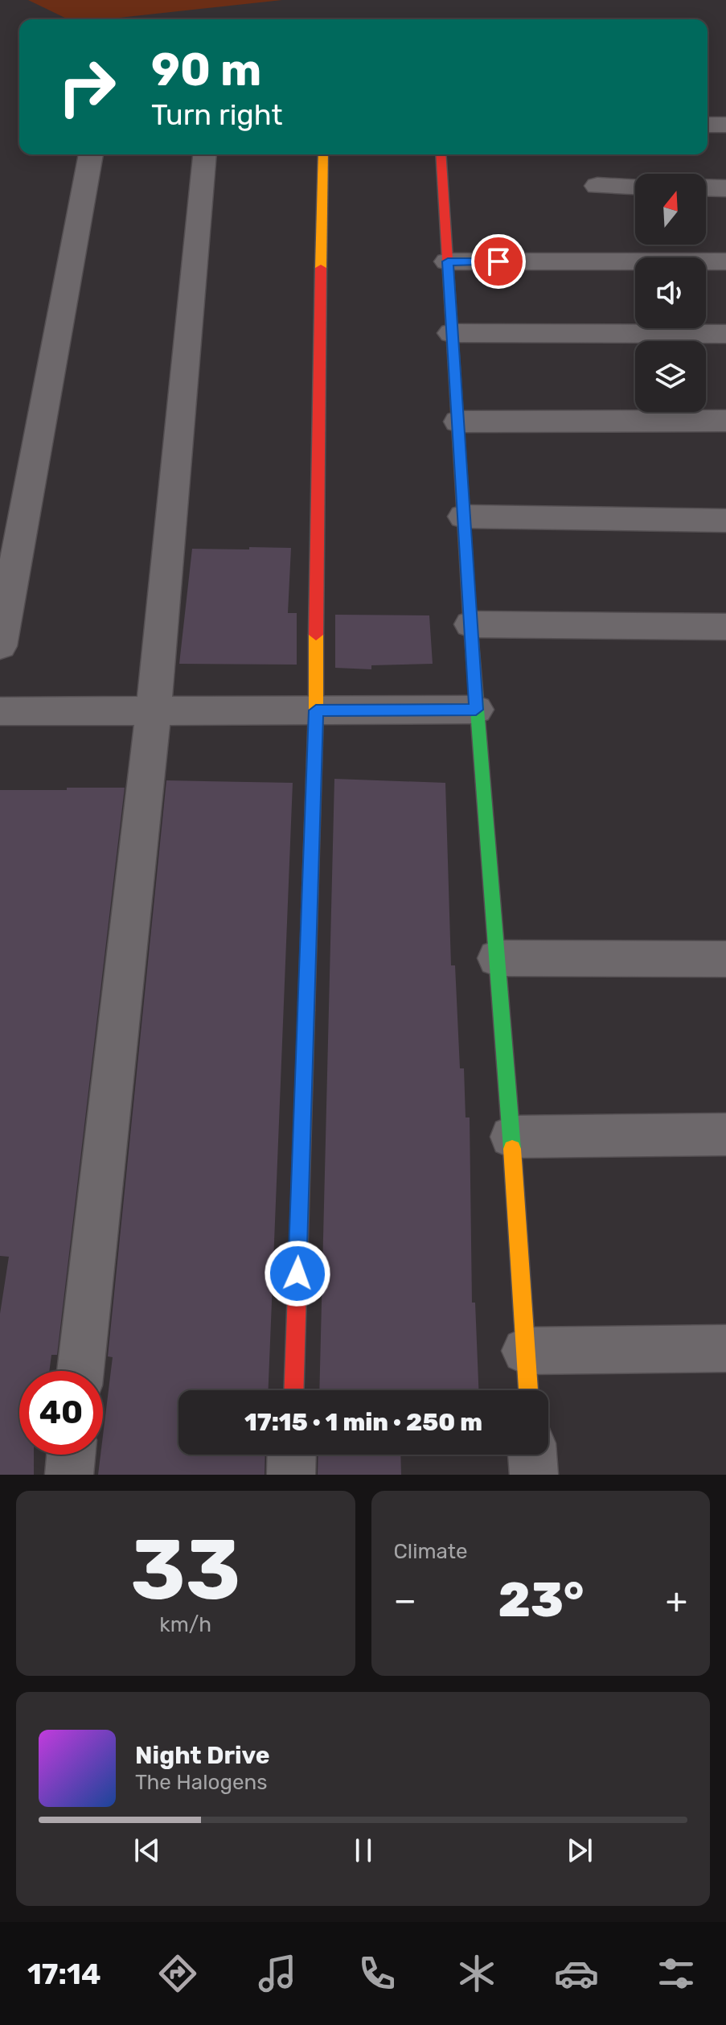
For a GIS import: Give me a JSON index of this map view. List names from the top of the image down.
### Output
{
  "north": "top",
  "page": {
    "turn": ["90 m", "Turn right"],
    "limit": "40",
    "trip": "17:15 · 1 min · 250 m",
    "tile": [
      ["33", "km/h"],
      "Climate"
    ],
    "heat": ["−", "23°", "+"],
    "song": ["Night Drive", "The Halogens"],
    "tabs": "17:14"
  }
}
